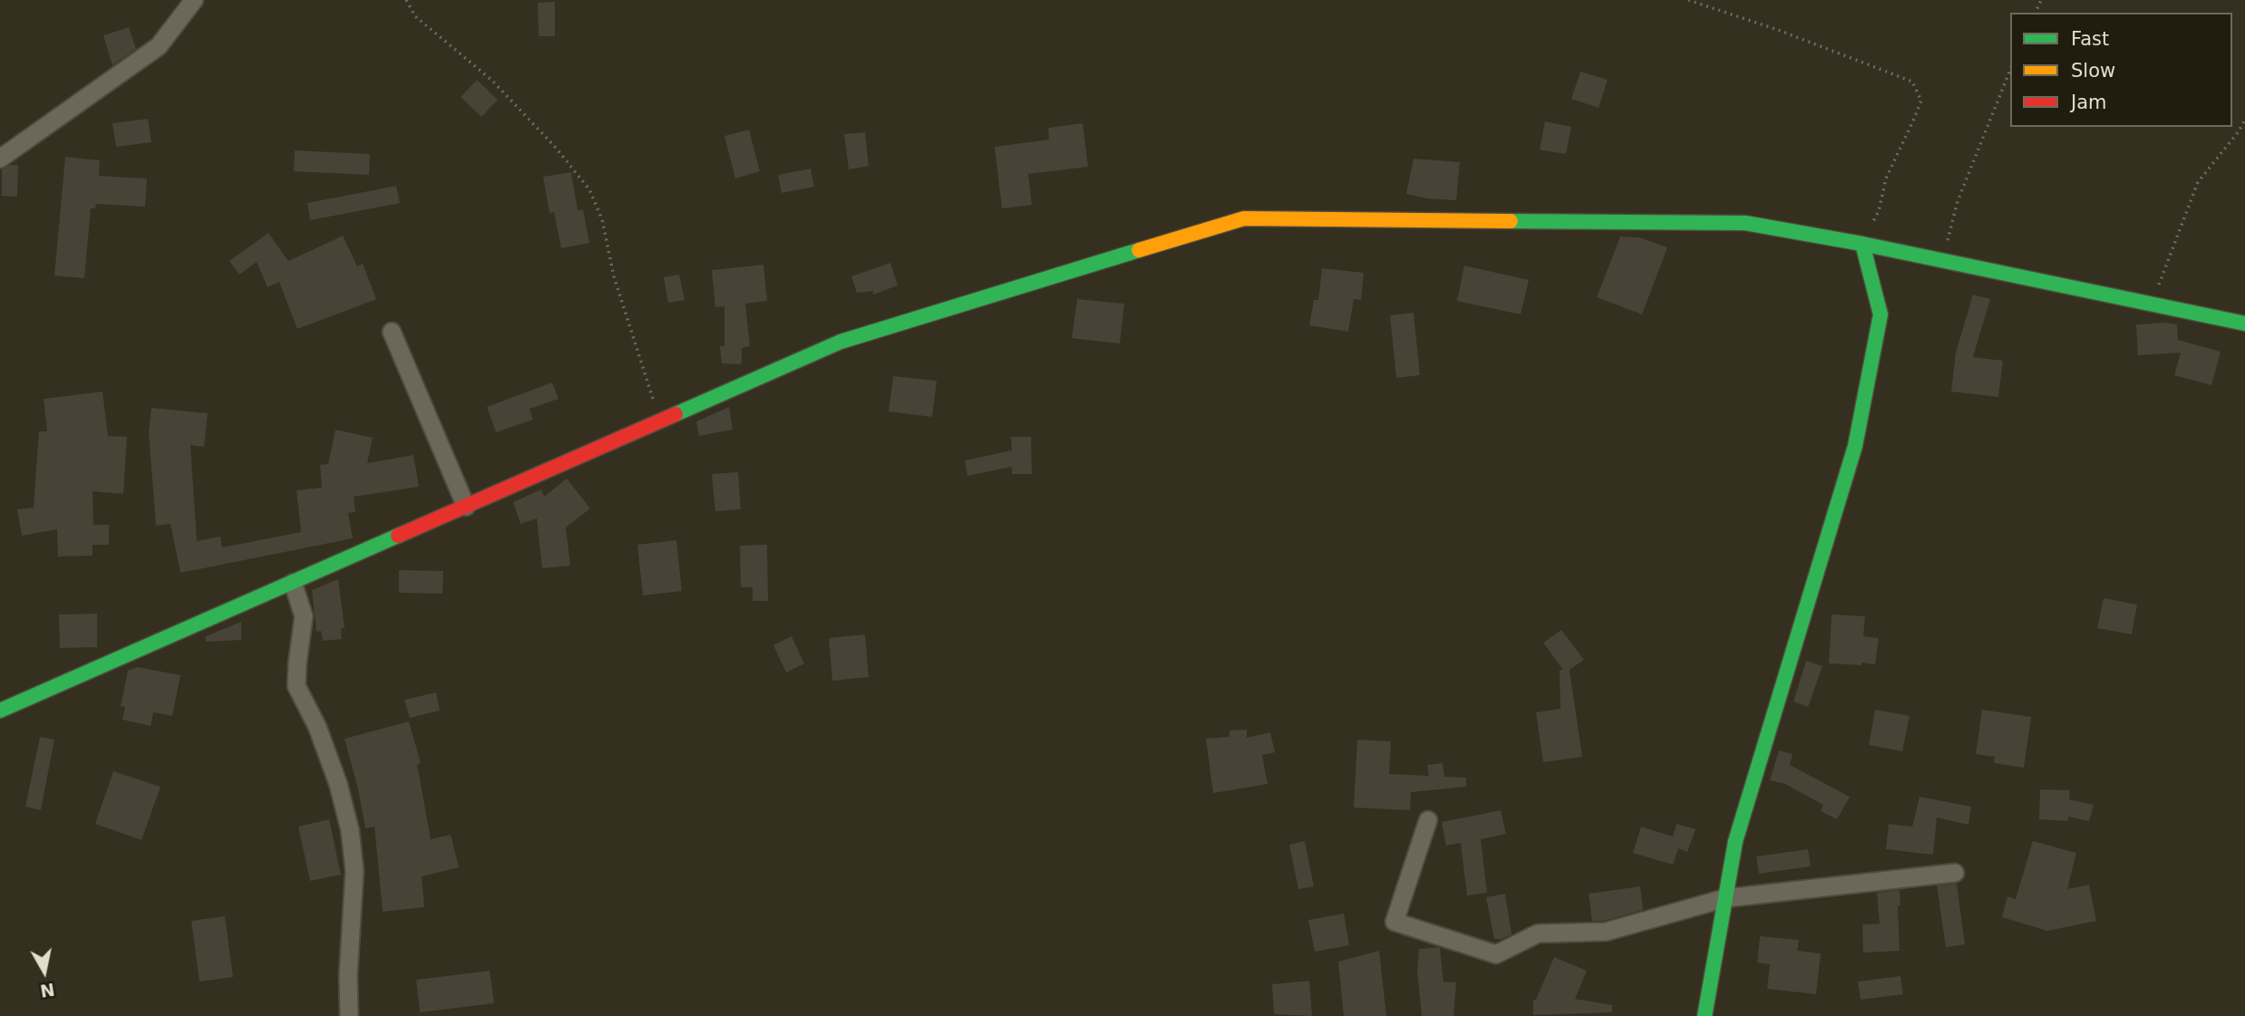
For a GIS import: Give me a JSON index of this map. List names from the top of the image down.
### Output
{
  "legend": ["Fast", "Slow", "Jam"],
  "north": "bottom"
}
